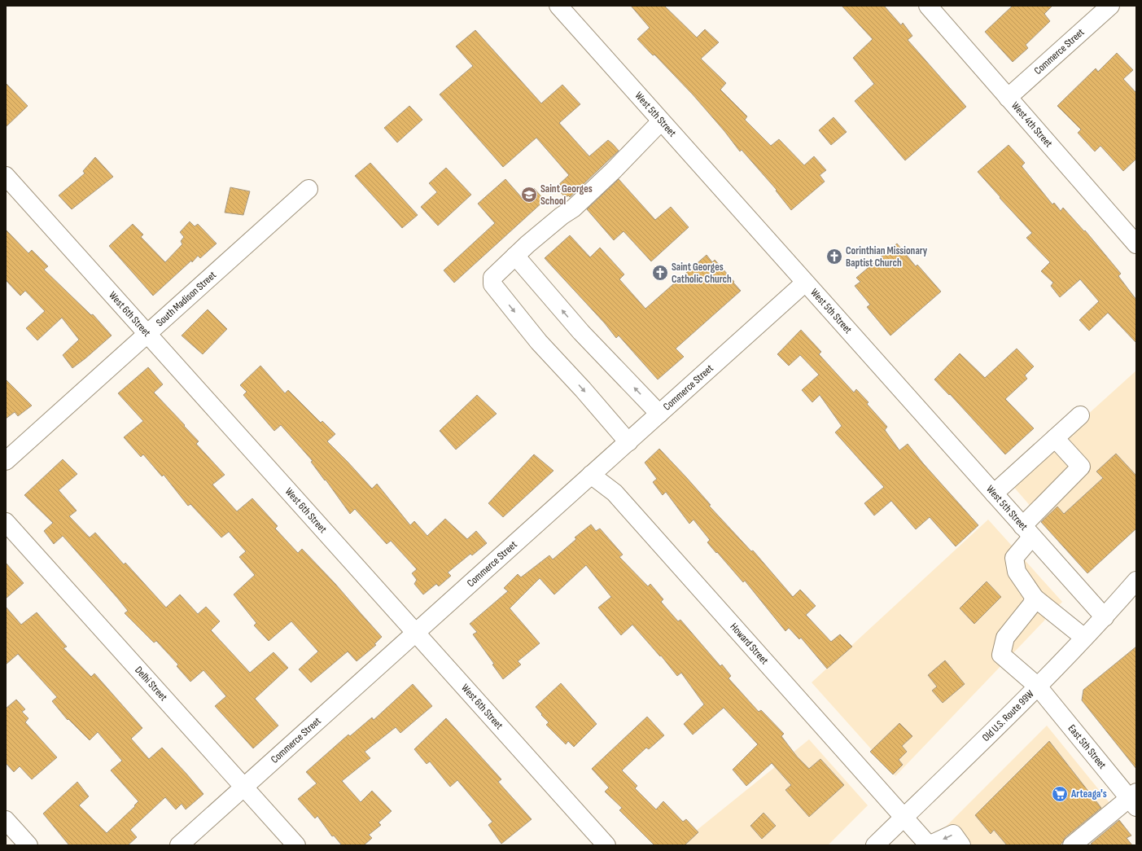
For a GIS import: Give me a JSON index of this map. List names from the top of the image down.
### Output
{
  "streets": {
    "street": [
      "Commerce Street",
      "West 5th Street",
      "West 4th Street",
      "South Madison Street",
      "West 6th Street",
      "Howard Street",
      "Delhi Street",
      "Old U.S. Route 99W",
      "East 5th Street"
    ]
  },
  "crossings": [
    ["Commerce Street", "West 5th Street"],
    ["Commerce Street", "West 4th Street"],
    ["Commerce Street", "West 6th Street"],
    ["Commerce Street", "Howard Street"],
    ["Commerce Street", "Delhi Street"],
    ["West 5th Street", "Old U.S. Route 99W"],
    ["South Madison Street", "West 6th Street"],
    ["Howard Street", "Old U.S. Route 99W"],
    ["Old U.S. Route 99W", "East 5th Street"]
  ],
  "places": {
    "school or university": ["Saint Georges School"],
    "church": ["Corinthian Missionary Baptist Church", "Saint Georges Catholic Church"],
    "supermarket": ["Arteaga's"]
  }
}
